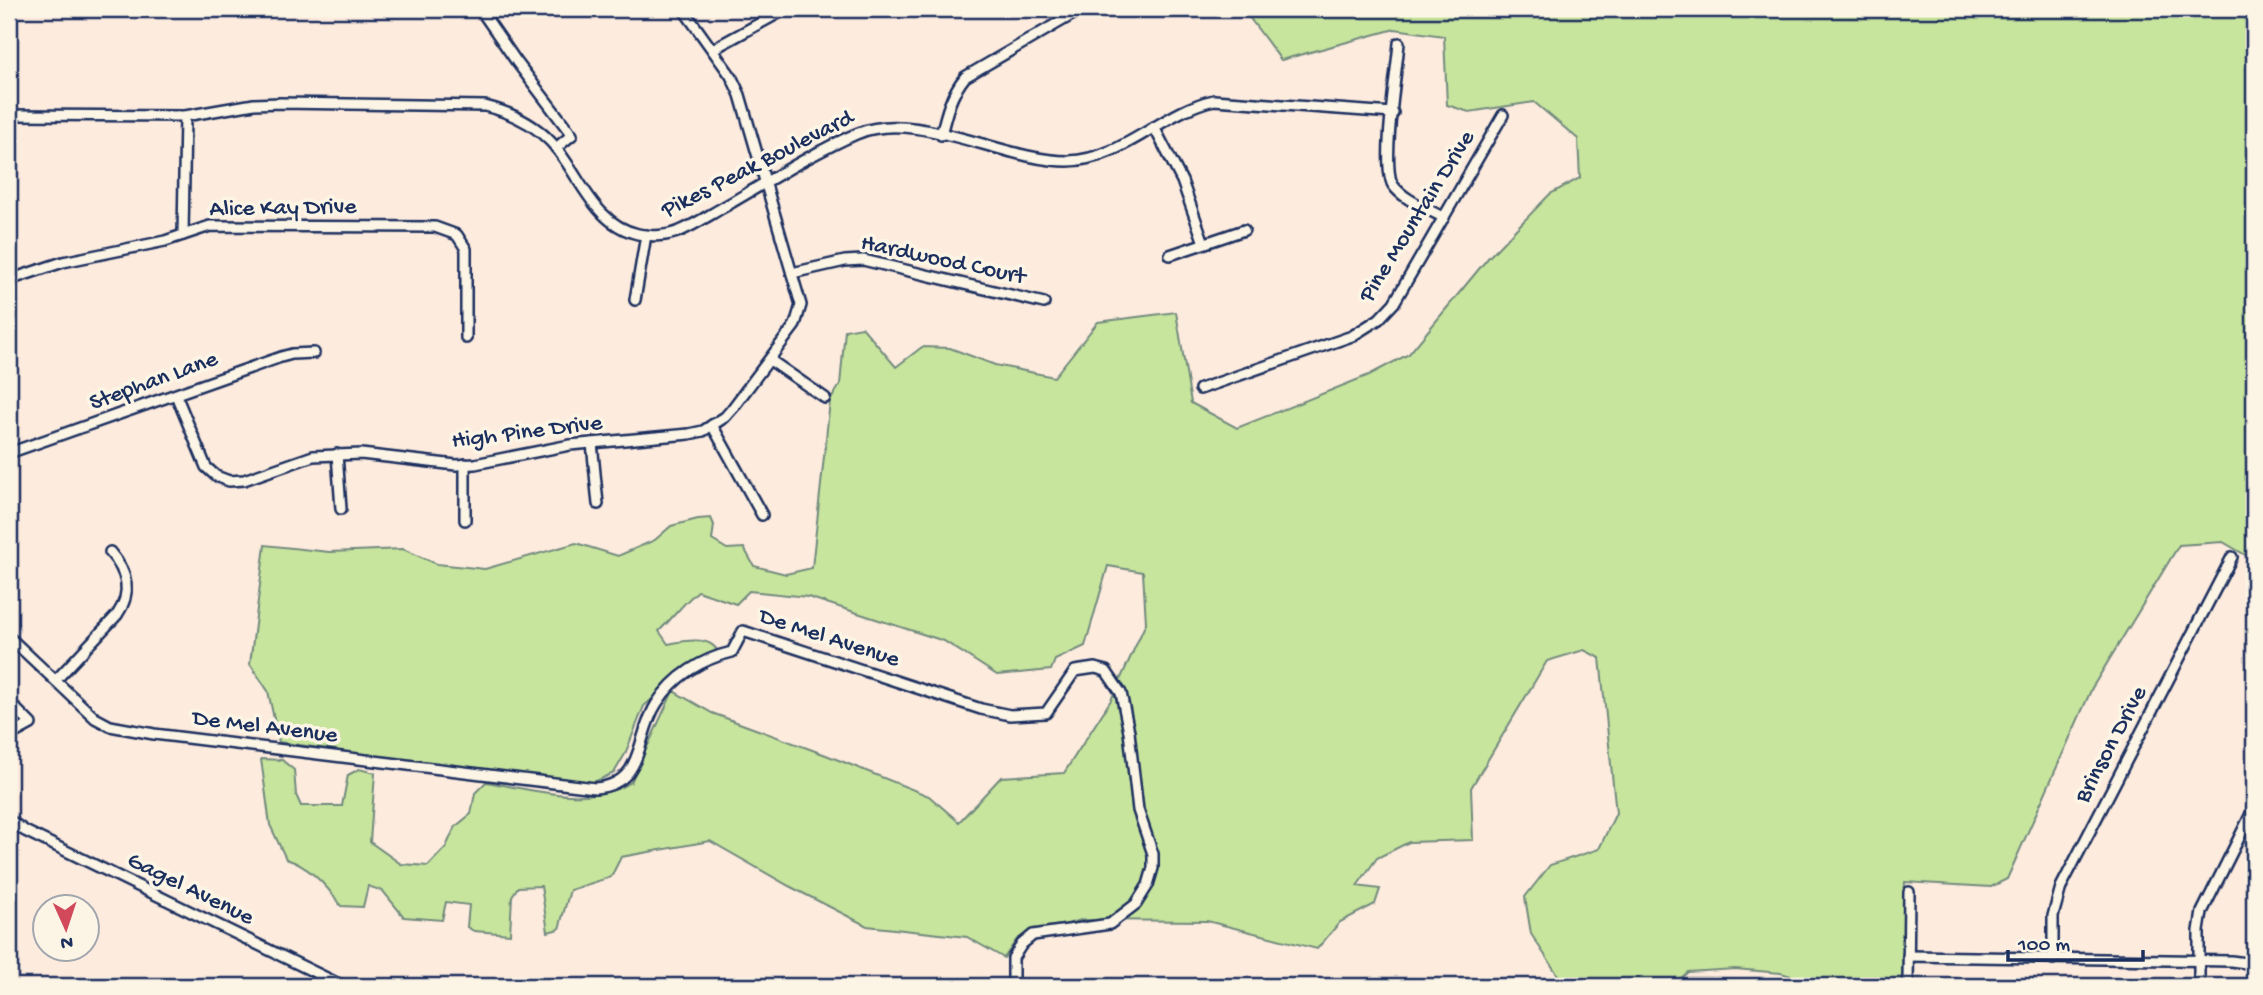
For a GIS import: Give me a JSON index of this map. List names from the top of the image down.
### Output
{
  "streets": {
    "street": [
      "Pikes Peak Boulevard",
      "Alice Kay Drive",
      "Pine Mountain Drive",
      "Hardwood Court",
      "Stephan Lane",
      "High Pine Drive",
      "De Mel Avenue",
      "Brinson Drive",
      "Gagel Avenue"
    ]
  },
  "crossings": [
    ["Pikes Peak Boulevard", "High Pine Drive"],
    ["Hardwood Court", "High Pine Drive"],
    ["Stephan Lane", "High Pine Drive"]
  ],
  "scale_bar": "100 m",
  "north": "bottom"
}
